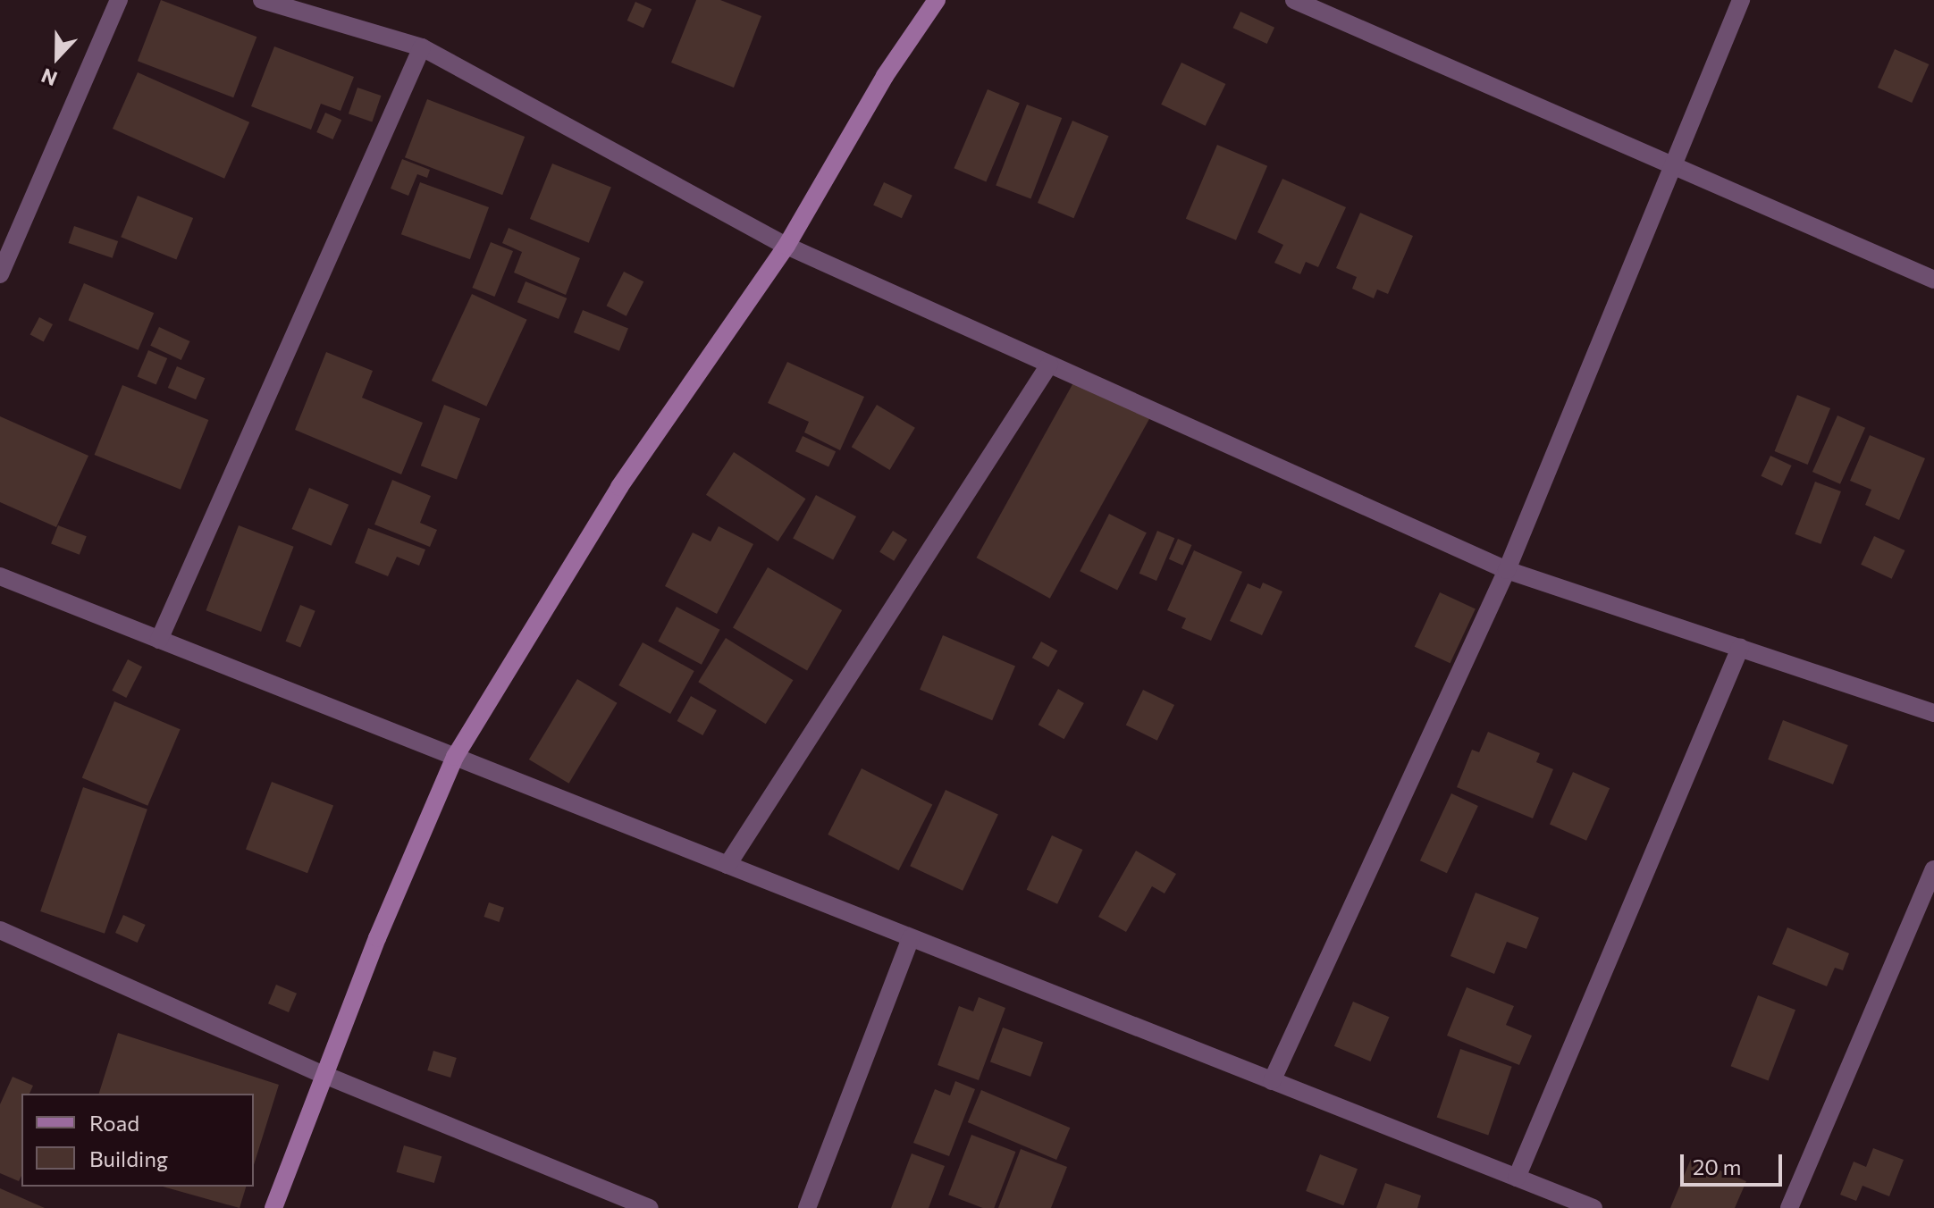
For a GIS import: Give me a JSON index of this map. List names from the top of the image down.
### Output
{
  "legend": ["Road", "Building"],
  "scale_bar": "20 m",
  "north": "bottom"
}
